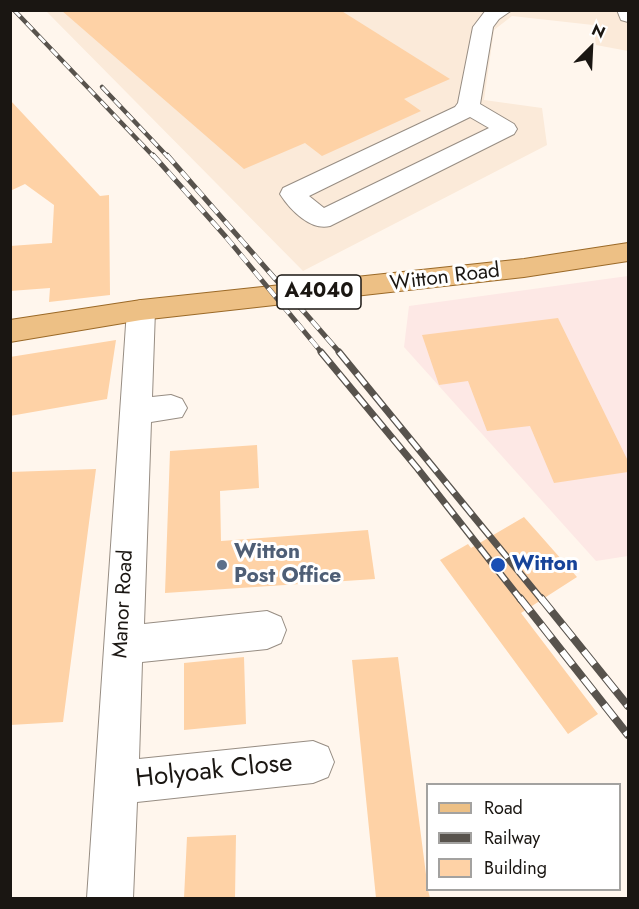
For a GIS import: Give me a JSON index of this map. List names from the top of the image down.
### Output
{
  "streets": {
    "main road": ["Witton Road", "A4040"],
    "street": ["Manor Road", "Holyoak Close"]
  },
  "crossings": [
    ["Witton Road", "Manor Road"],
    ["Manor Road", "Holyoak Close"]
  ],
  "places": ["Witton Post Office", "Witton"],
  "legend": ["Road", "Railway", "Building"],
  "north": "top right"
}
